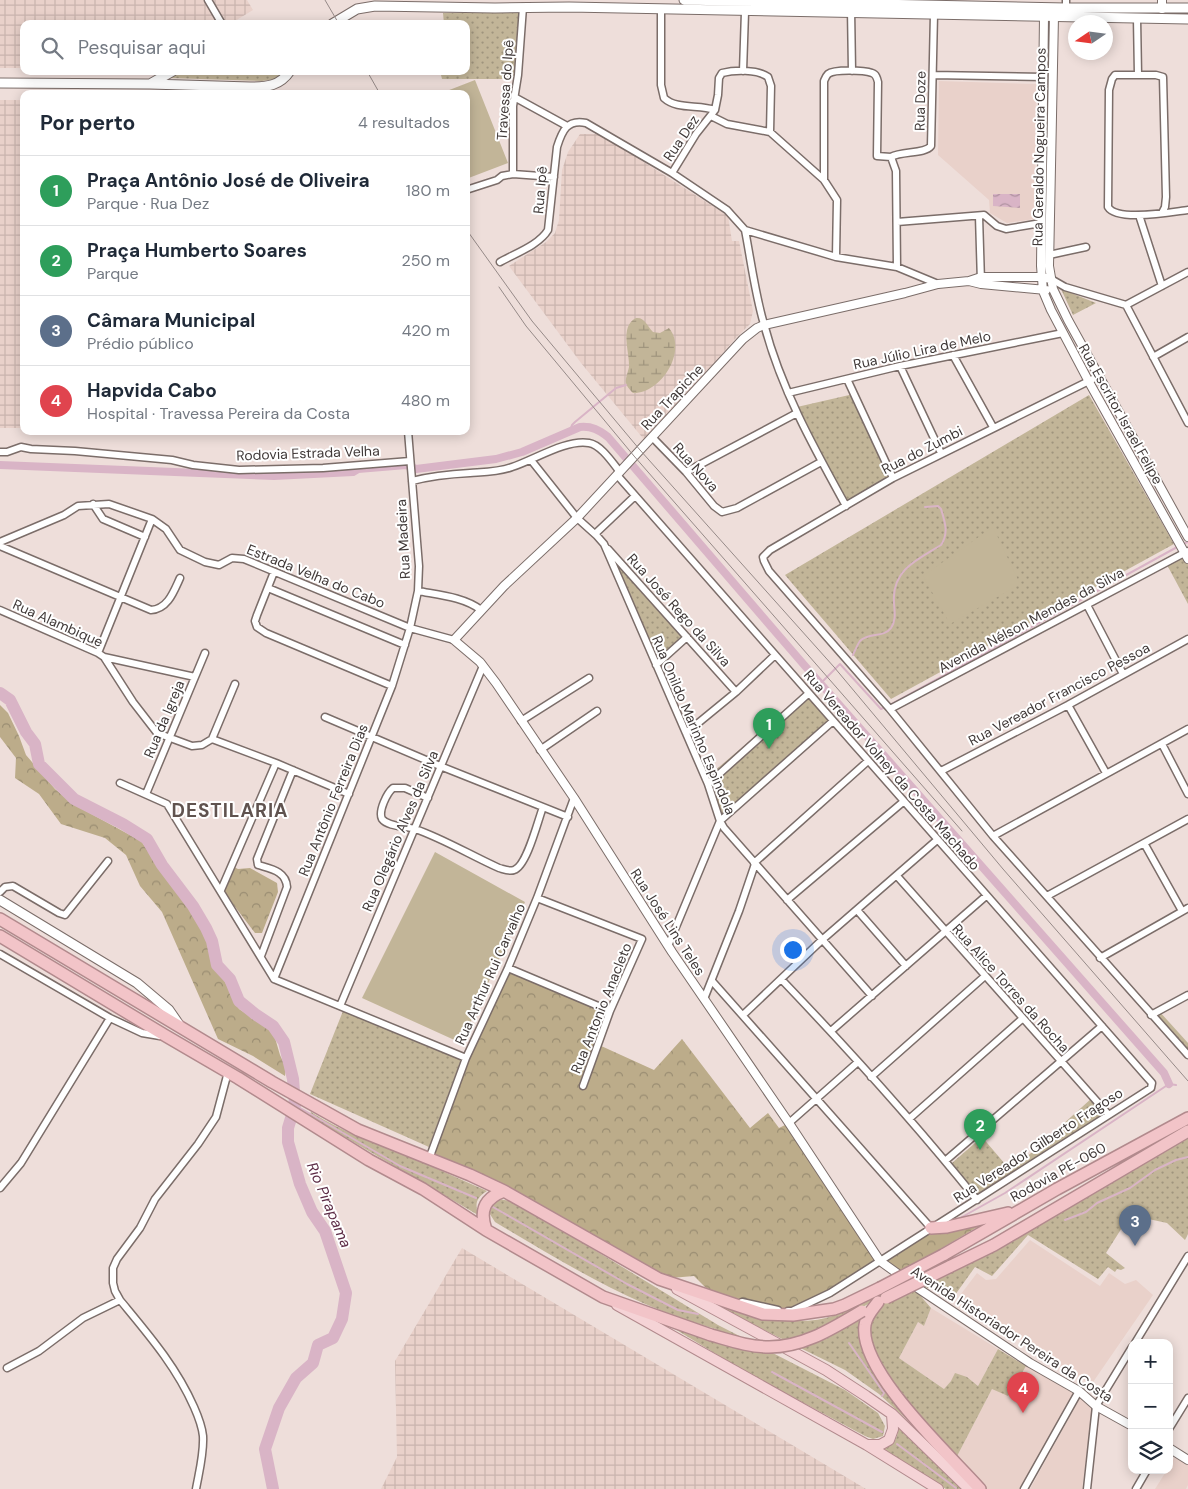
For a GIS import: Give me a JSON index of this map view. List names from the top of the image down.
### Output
{
  "streets": {
    "highway": ["Rodovia PE-060"],
    "street": [
      "Travessa do Ipê",
      "Rua Doze",
      "Rua Dez",
      "Rua Geraldo Nogueira Campos",
      "Rua Ipê",
      "Rua Júlio Lira de Melo",
      "Rua Trapiche",
      "Rua Escritor Israel Felipe",
      "Rua do Zumbi",
      "Rodovia Estrada Velha",
      "Rua Nova",
      "Rua Madeira",
      "Estrada Velha do Cabo",
      "Rua José Rego da Silva",
      "Avenida Nélson Mendes da Silva",
      "Rua Alambique",
      "Rua Vereador Francisco Pessoa",
      "Rua da Igreja",
      "Rua Onildo Marinho Espindola",
      "Rua Vereador Volney da Costa Machado",
      "Rua Antônio Ferreira Dias",
      "Rua Olegário Alves da Silva",
      "Rua José Lins Teles",
      "Rua Arthur Rui Carvalho",
      "Rua Alice Torres da Rocha",
      "Rua Antonio Anacleto",
      "Rua Vereador Gilberto Fragoso",
      "Avenida Historiador Pereira da Costa"
    ]
  },
  "crossings": [
    ["Rua Geraldo Nogueira Campos", "Rua Trapiche"],
    ["Rua Geraldo Nogueira Campos", "Rua Escritor Israel Felipe"],
    ["Rua Júlio Lira de Melo", "Rua Escritor Israel Felipe"],
    ["Rua Trapiche", "Rua Escritor Israel Felipe"],
    ["Rua Trapiche", "Rua Nova"],
    ["Rua Trapiche", "Rua Onildo Marinho Espindola"],
    ["Rua Trapiche", "Rua Vereador Volney da Costa Machado"],
    ["Rua Trapiche", "Rua José Lins Teles"],
    ["Rua Escritor Israel Felipe", "Rua do Zumbi"],
    ["Rua Escritor Israel Felipe", "Avenida Nélson Mendes da Silva"],
    ["Rua do Zumbi", "Avenida Nélson Mendes da Silva"],
    ["Rodovia Estrada Velha", "Rua Madeira"],
    ["Rua Madeira", "Estrada Velha do Cabo"],
    ["Rua Madeira", "Rua Antônio Ferreira Dias"],
    ["Rua Madeira", "Rua José Lins Teles"],
    ["Estrada Velha do Cabo", "Rua Antônio Ferreira Dias"],
    ["Estrada Velha do Cabo", "Rua José Lins Teles"],
    ["Rua José Rego da Silva", "Rua Onildo Marinho Espindola"],
    ["Rua Alambique", "Rua da Igreja"],
    ["Rua Onildo Marinho Espindola", "Rua Vereador Volney da Costa Machado"],
    ["Rua Vereador Volney da Costa Machado", "Rua Vereador Gilberto Fragoso"],
    ["Rua Antônio Ferreira Dias", "Rua José Lins Teles"],
    ["Rua Olegário Alves da Silva", "Rua José Lins Teles"],
    ["Rua José Lins Teles", "Rua Arthur Rui Carvalho"],
    ["Rua José Lins Teles", "Rua Vereador Gilberto Fragoso"],
    ["Rua José Lins Teles", "Avenida Historiador Pereira da Costa"],
    ["Rua Arthur Rui Carvalho", "Rua Antonio Anacleto"],
    ["Rua Alice Torres da Rocha", "Rua Vereador Gilberto Fragoso"],
    ["Rua Vereador Gilberto Fragoso", "Avenida Historiador Pereira da Costa"]
  ],
  "districts": ["DESTILARIA"],
  "water": ["Rio Pirapama"],
  "north": "left",
  "page": {
    "search": "Pesquisar aqui",
    "heading": ["Por perto", "4 resultados"],
    "list": [
      {
        "mark": "1",
        "name": "Praça Antônio José de Oliveira",
        "note": "Parque · Rua Dez",
        "value": "180 m"
      },
      {
        "mark": "2",
        "name": "Praça Humberto Soares",
        "note": "Parque",
        "value": "250 m"
      },
      {
        "mark": "3",
        "name": "Câmara Municipal",
        "note": "Prédio público",
        "value": "420 m"
      },
      {
        "mark": "4",
        "name": "Hapvida Cabo",
        "note": "Hospital · Travessa Pereira da Costa",
        "value": "480 m"
      }
    ],
    "pins": [
      "1",
      "2",
      "3",
      "4"
    ],
    "map_buttons": ["+", "−"]
  }
}
